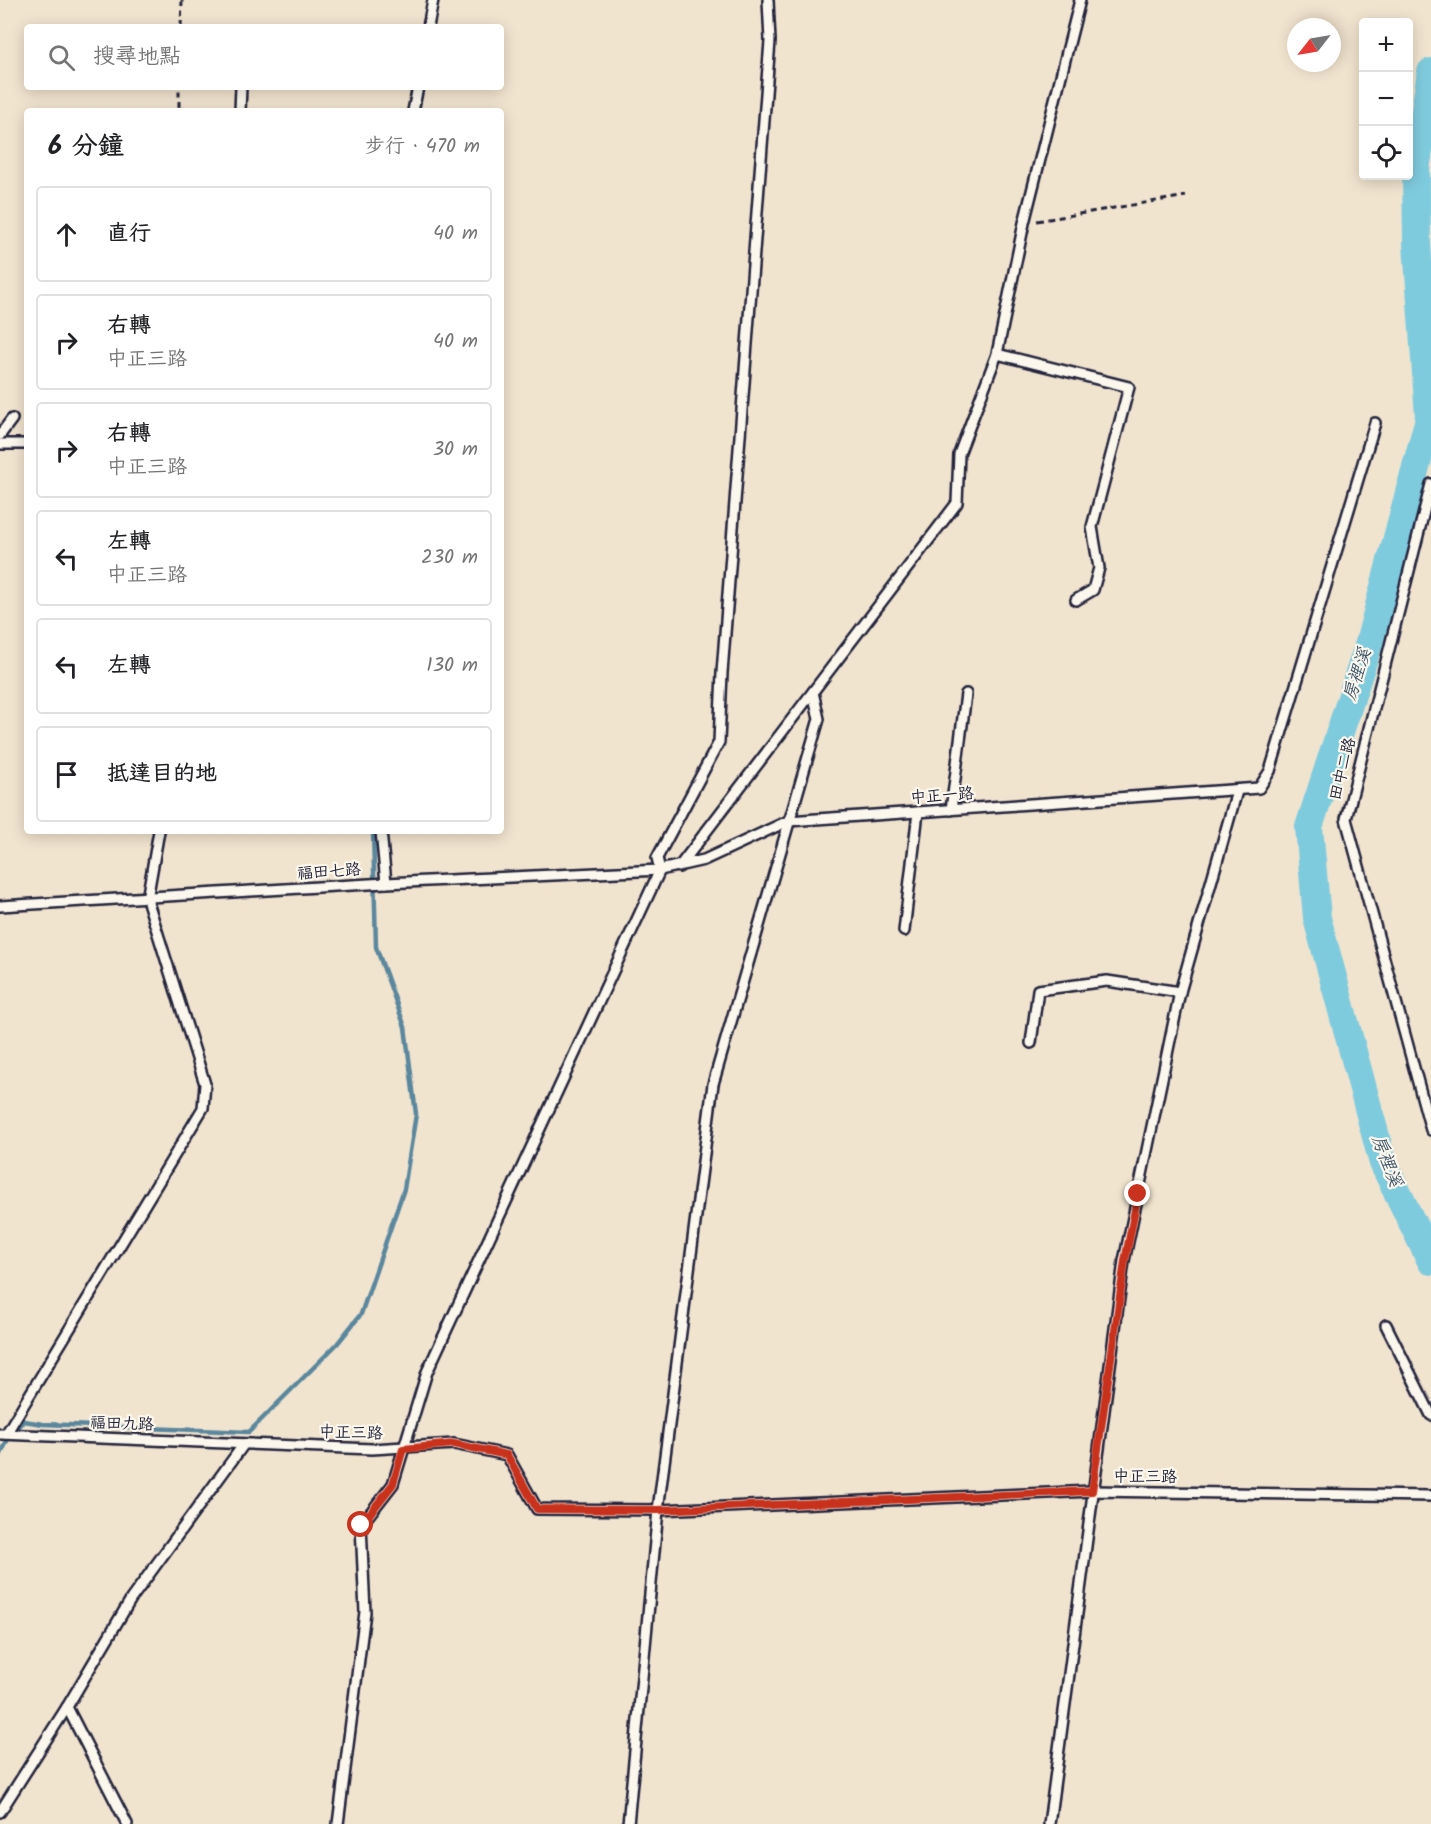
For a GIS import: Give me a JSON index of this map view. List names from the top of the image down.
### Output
{
  "streets": {
    "lane": [
      "田中二路",
      "中正一路",
      "福田七路",
      "福田九路",
      "中正三路"
    ]
  },
  "crossings": [
    ["中正一路", "福田七路"],
    ["福田九路", "中正三路"]
  ],
  "water": ["房裡溪"],
  "north": "bottom left",
  "page": {
    "map_buttons": ["+", "−"],
    "search": "搜尋地點",
    "heading": ["6 分鐘", "步行 · 470 m"],
    "list": [
      ["直行", "40 m"],
      ["右轉", "中正三路", "40 m"],
      ["右轉", "中正三路", "30 m"],
      ["左轉", "中正三路", "230 m"],
      ["左轉", "130 m"],
      "抵達目的地"
    ]
  }
}
